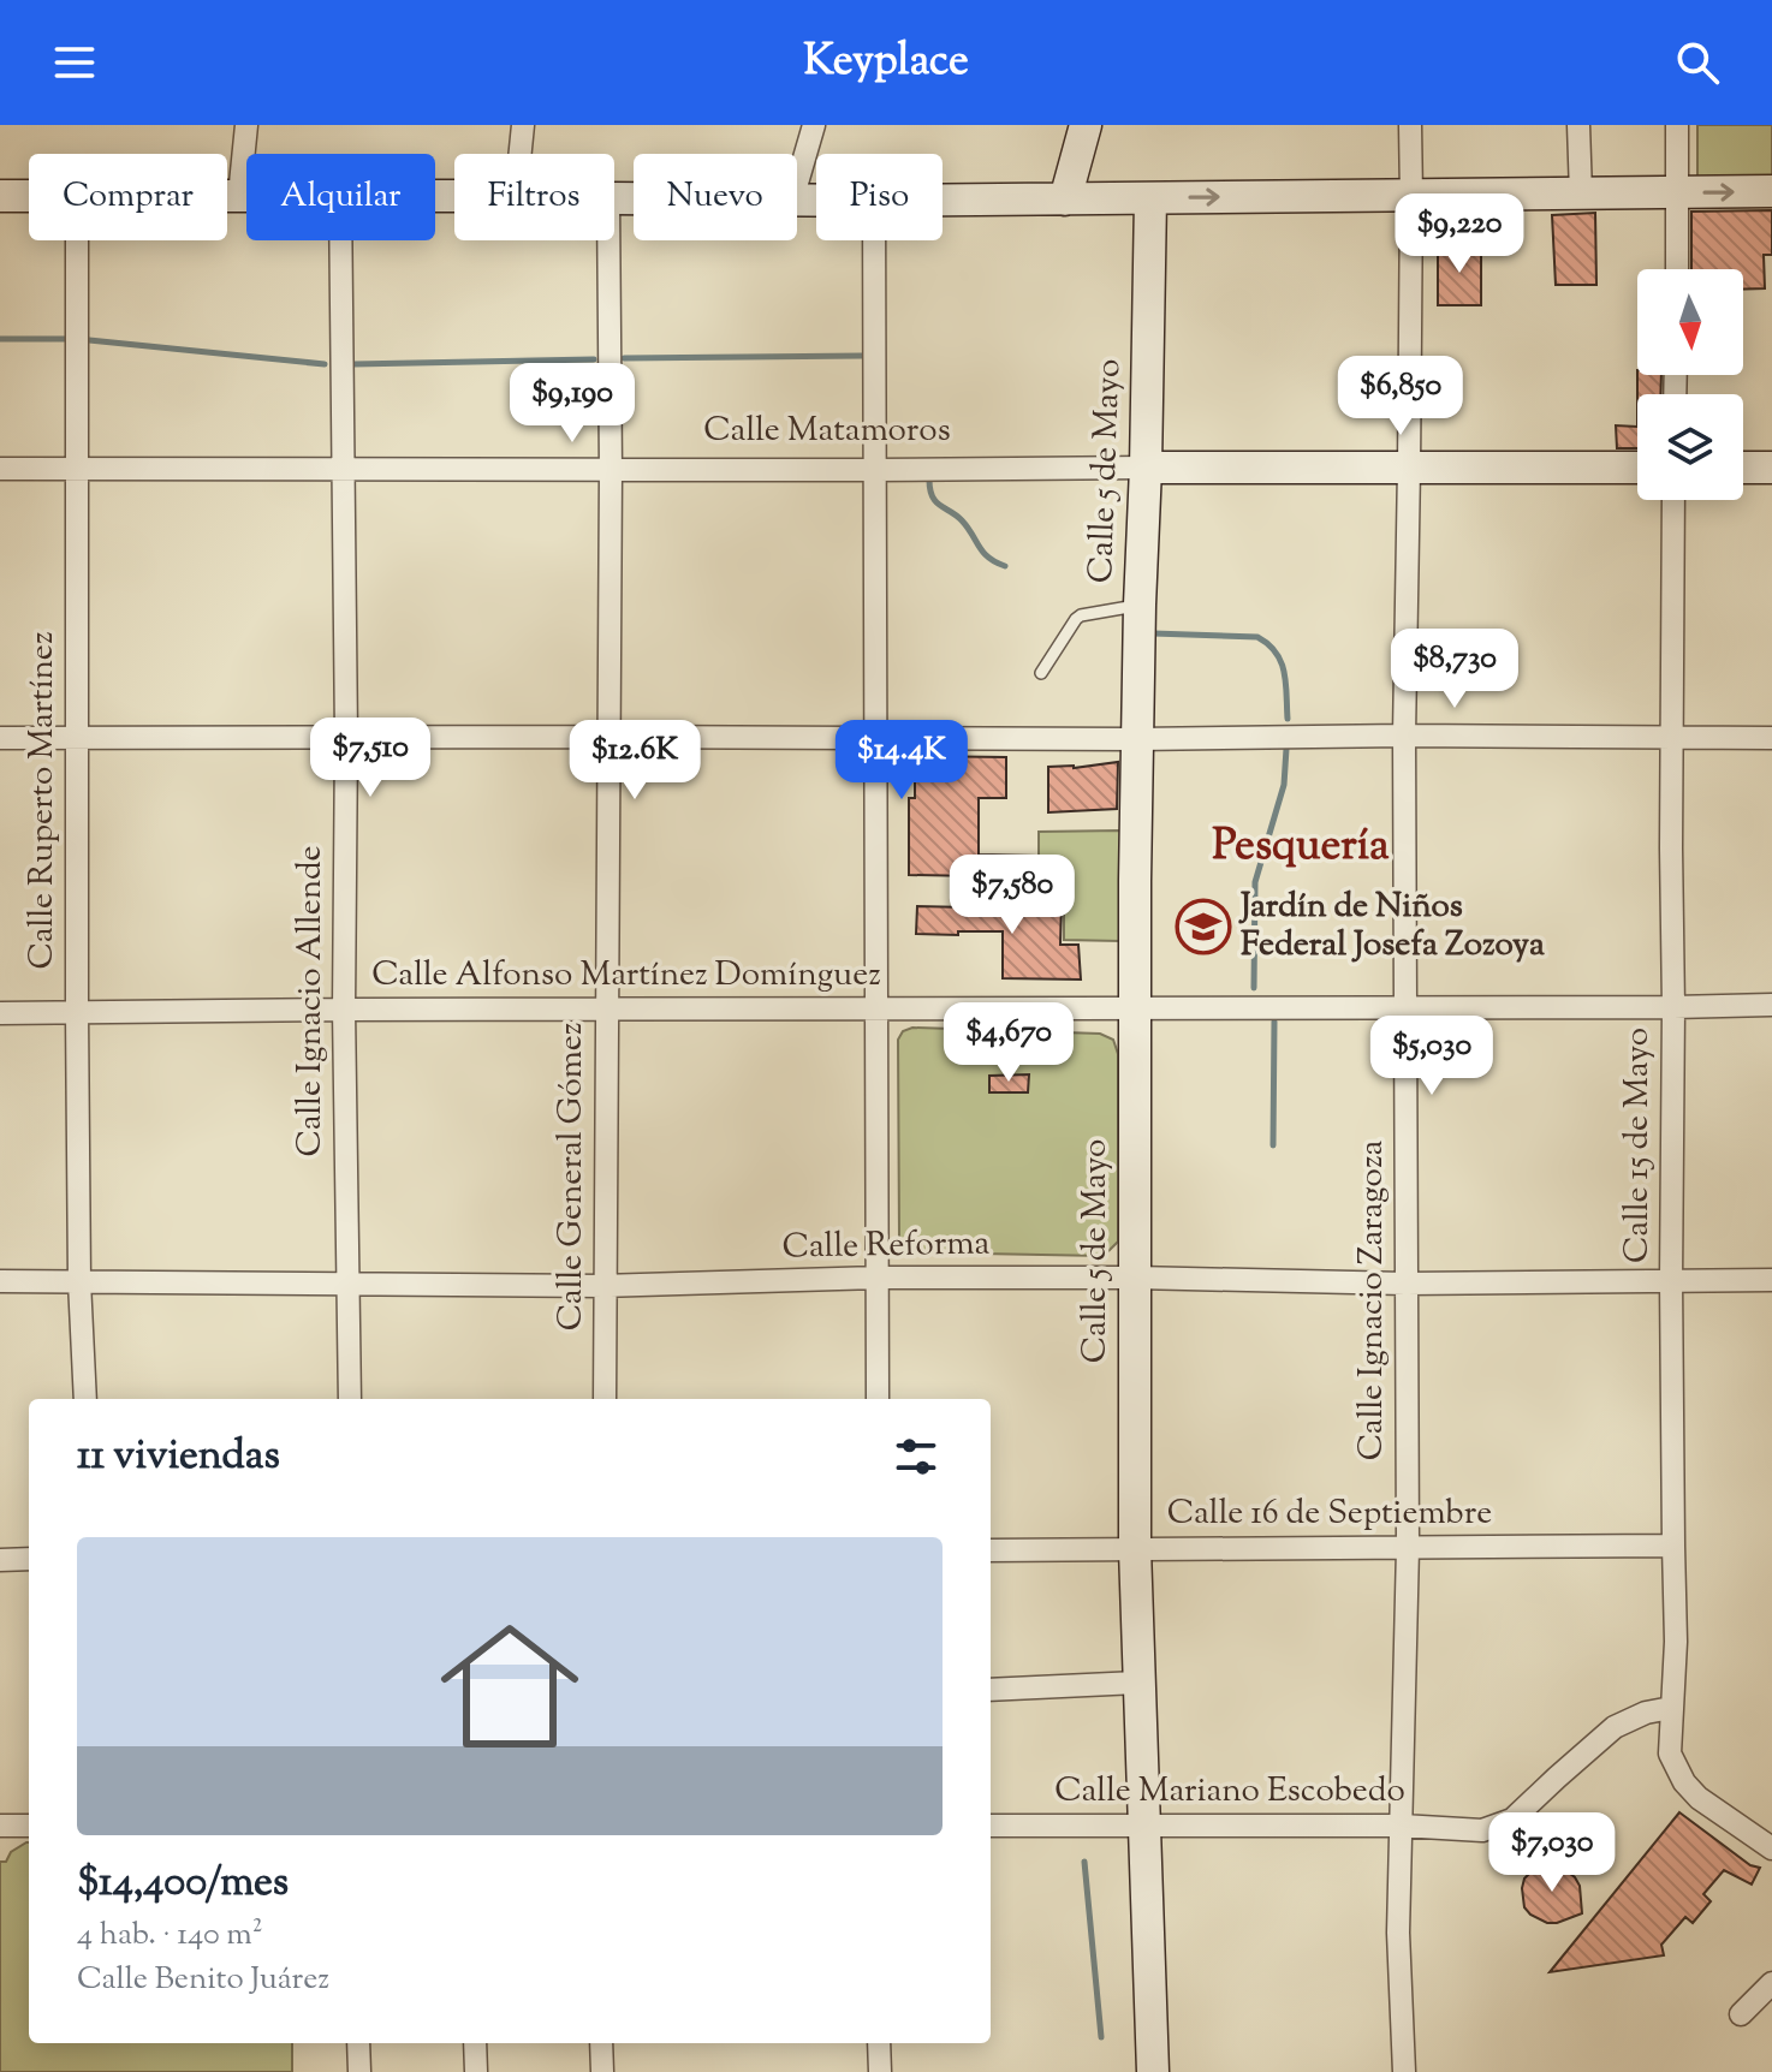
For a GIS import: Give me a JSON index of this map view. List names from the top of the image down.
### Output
{
  "streets": {
    "street": [
      "Calle Matamoros",
      "Calle 5 de Mayo",
      "Calle Ruperto Martínez",
      "Calle Alfonso Martínez Domínguez",
      "Calle Ignacio Allende",
      "Calle 15 de Mayo",
      "Calle General Gómez",
      "Calle Reforma",
      "Calle Ignacio Zaragoza",
      "Calle 16 de Septiembre",
      "Calle Mariano Escobedo"
    ]
  },
  "crossings": [
    ["Calle Matamoros", "Calle 5 de Mayo"],
    ["Calle Matamoros", "Calle Ruperto Martínez"],
    ["Calle Matamoros", "Calle Ignacio Allende"],
    ["Calle Matamoros", "Calle General Gómez"],
    ["Calle Matamoros", "Calle Ignacio Zaragoza"],
    ["Calle 5 de Mayo", "Calle Alfonso Martínez Domínguez"],
    ["Calle 5 de Mayo", "Calle Reforma"],
    ["Calle 5 de Mayo", "Calle 16 de Septiembre"],
    ["Calle 5 de Mayo", "Calle Mariano Escobedo"],
    ["Calle Ruperto Martínez", "Calle Alfonso Martínez Domínguez"],
    ["Calle Ruperto Martínez", "Calle Reforma"],
    ["Calle Alfonso Martínez Domínguez", "Calle Ignacio Allende"],
    ["Calle Alfonso Martínez Domínguez", "Calle 15 de Mayo"],
    ["Calle Alfonso Martínez Domínguez", "Calle General Gómez"],
    ["Calle Alfonso Martínez Domínguez", "Calle Ignacio Zaragoza"],
    ["Calle Ignacio Allende", "Calle Reforma"],
    ["Calle 15 de Mayo", "Calle Reforma"],
    ["Calle 15 de Mayo", "Calle 16 de Septiembre"],
    ["Calle 15 de Mayo", "Calle Mariano Escobedo"],
    ["Calle General Gómez", "Calle Reforma"],
    ["Calle Reforma", "Calle Ignacio Zaragoza"],
    ["Calle Ignacio Zaragoza", "Calle 16 de Septiembre"],
    ["Calle Ignacio Zaragoza", "Calle Mariano Escobedo"]
  ],
  "districts": ["Pesquería"],
  "places": {
    "school or university": ["Jardín de Niños Federal Josefa Zozoya"]
  },
  "north": "bottom",
  "page": {
    "header": "Keyplace",
    "chip": [
      "Comprar",
      "Alquilar",
      "Filtros",
      "Nuevo",
      "Piso"
    ],
    "price": [
      "$9,220",
      "$6,850",
      "$9,190",
      "$8,730",
      "$7,510",
      "$12.6K",
      "$14.4K",
      "$7,580",
      "$4,670",
      "$5,030",
      "$7,030"
    ],
    "heading": "11 viviendas",
    "list": [
      {
        "name": "$14,400/mes",
        "note": "4 hab. · 140 m² · Calle Benito Juárez"
      }
    ]
  }
}
